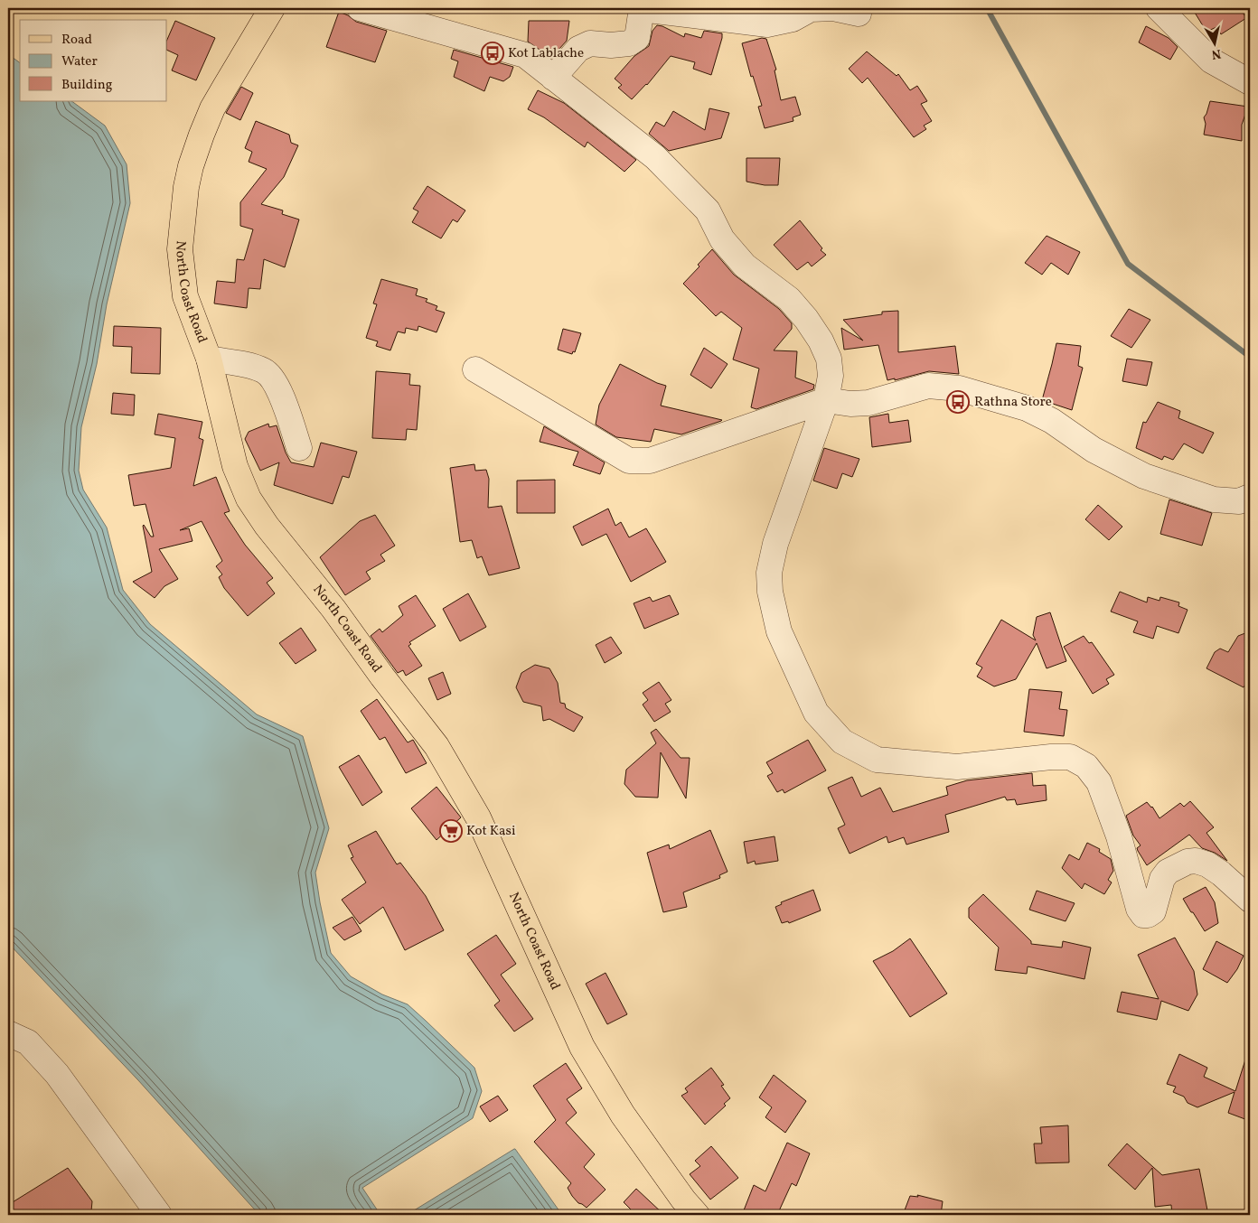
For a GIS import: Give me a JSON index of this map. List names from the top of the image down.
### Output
{
  "streets": {
    "main road": ["North Coast Road"]
  },
  "places": {
    "bus stop": ["Kot Lablache", "Rathna Store"],
    "supermarket": ["Kot Kasi"]
  },
  "legend": ["Road", "Water", "Building"],
  "north": "bottom"
}
